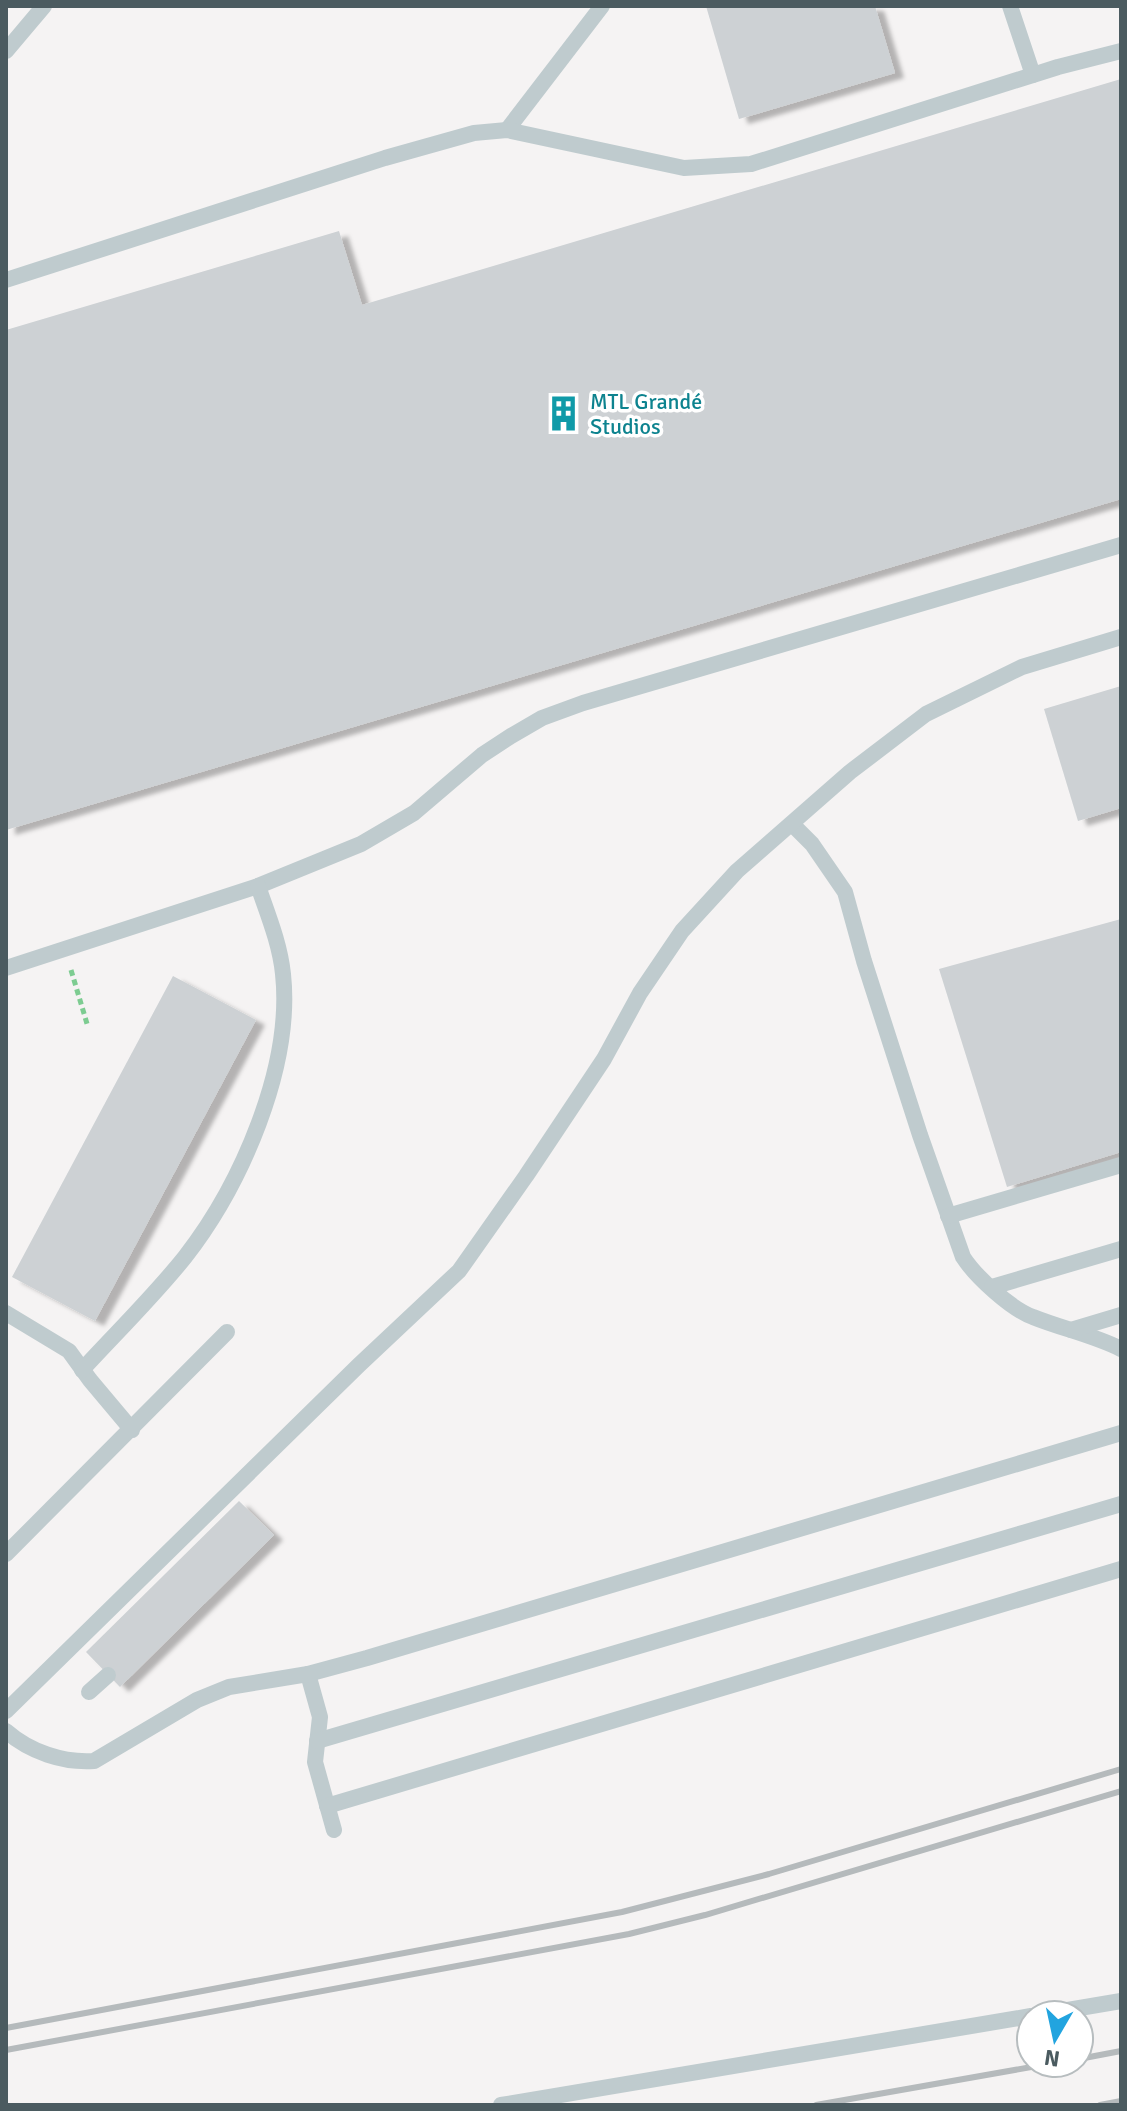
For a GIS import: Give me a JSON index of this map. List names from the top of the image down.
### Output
{
  "places": {
    "building": ["MTL Grandé Studios"]
  },
  "north": "bottom"
}
